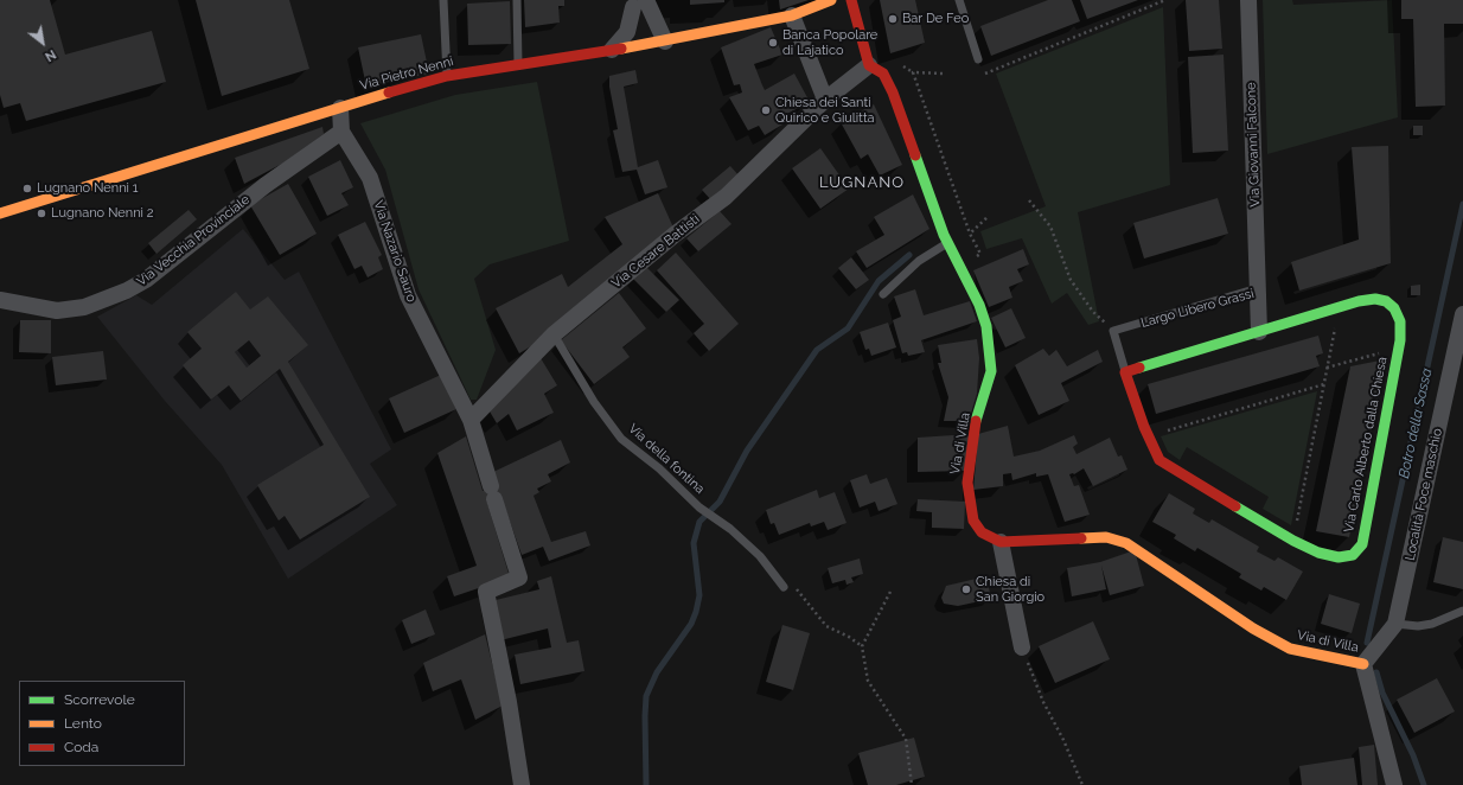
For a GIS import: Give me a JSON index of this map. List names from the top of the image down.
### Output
{
  "streets": {
    "street": [
      "Via Pietro Nenni",
      "Via Giovanni Falcone",
      "Via Vecchia Provinciale",
      "Via Nazario Sauro",
      "Via Cesare Battisti",
      "Largo Libero Grassi",
      "Via di Villa",
      "Via Carlo Alberto dalla Chiesa",
      "Località Foce maschio"
    ],
    "lane": ["Via della fontina"]
  },
  "crossings": [
    ["Via Pietro Nenni", "Via Nazario Sauro"],
    ["Via Giovanni Falcone", "Largo Libero Grassi"],
    ["Via Vecchia Provinciale", "Via Nazario Sauro"],
    ["Via Nazario Sauro", "Via Cesare Battisti"],
    ["Via Cesare Battisti", "Via di Villa"],
    ["Via Cesare Battisti", "Via della fontina"],
    ["Largo Libero Grassi", "Via Carlo Alberto dalla Chiesa"],
    ["Via di Villa", "Località Foce maschio"]
  ],
  "districts": ["LUGNANO"],
  "water": ["Botro della Sassa"],
  "places": [
    "Bar De Feo",
    "Banca Popolare di Lajatico",
    "Chiesa dei Santi Quirico e Giulitta",
    "Lugnano Nenni 1",
    "Lugnano Nenni 2",
    "Chiesa di San Giorgio"
  ],
  "legend": ["Scorrevole", "Lento", "Coda"],
  "north": "bottom right"
}
